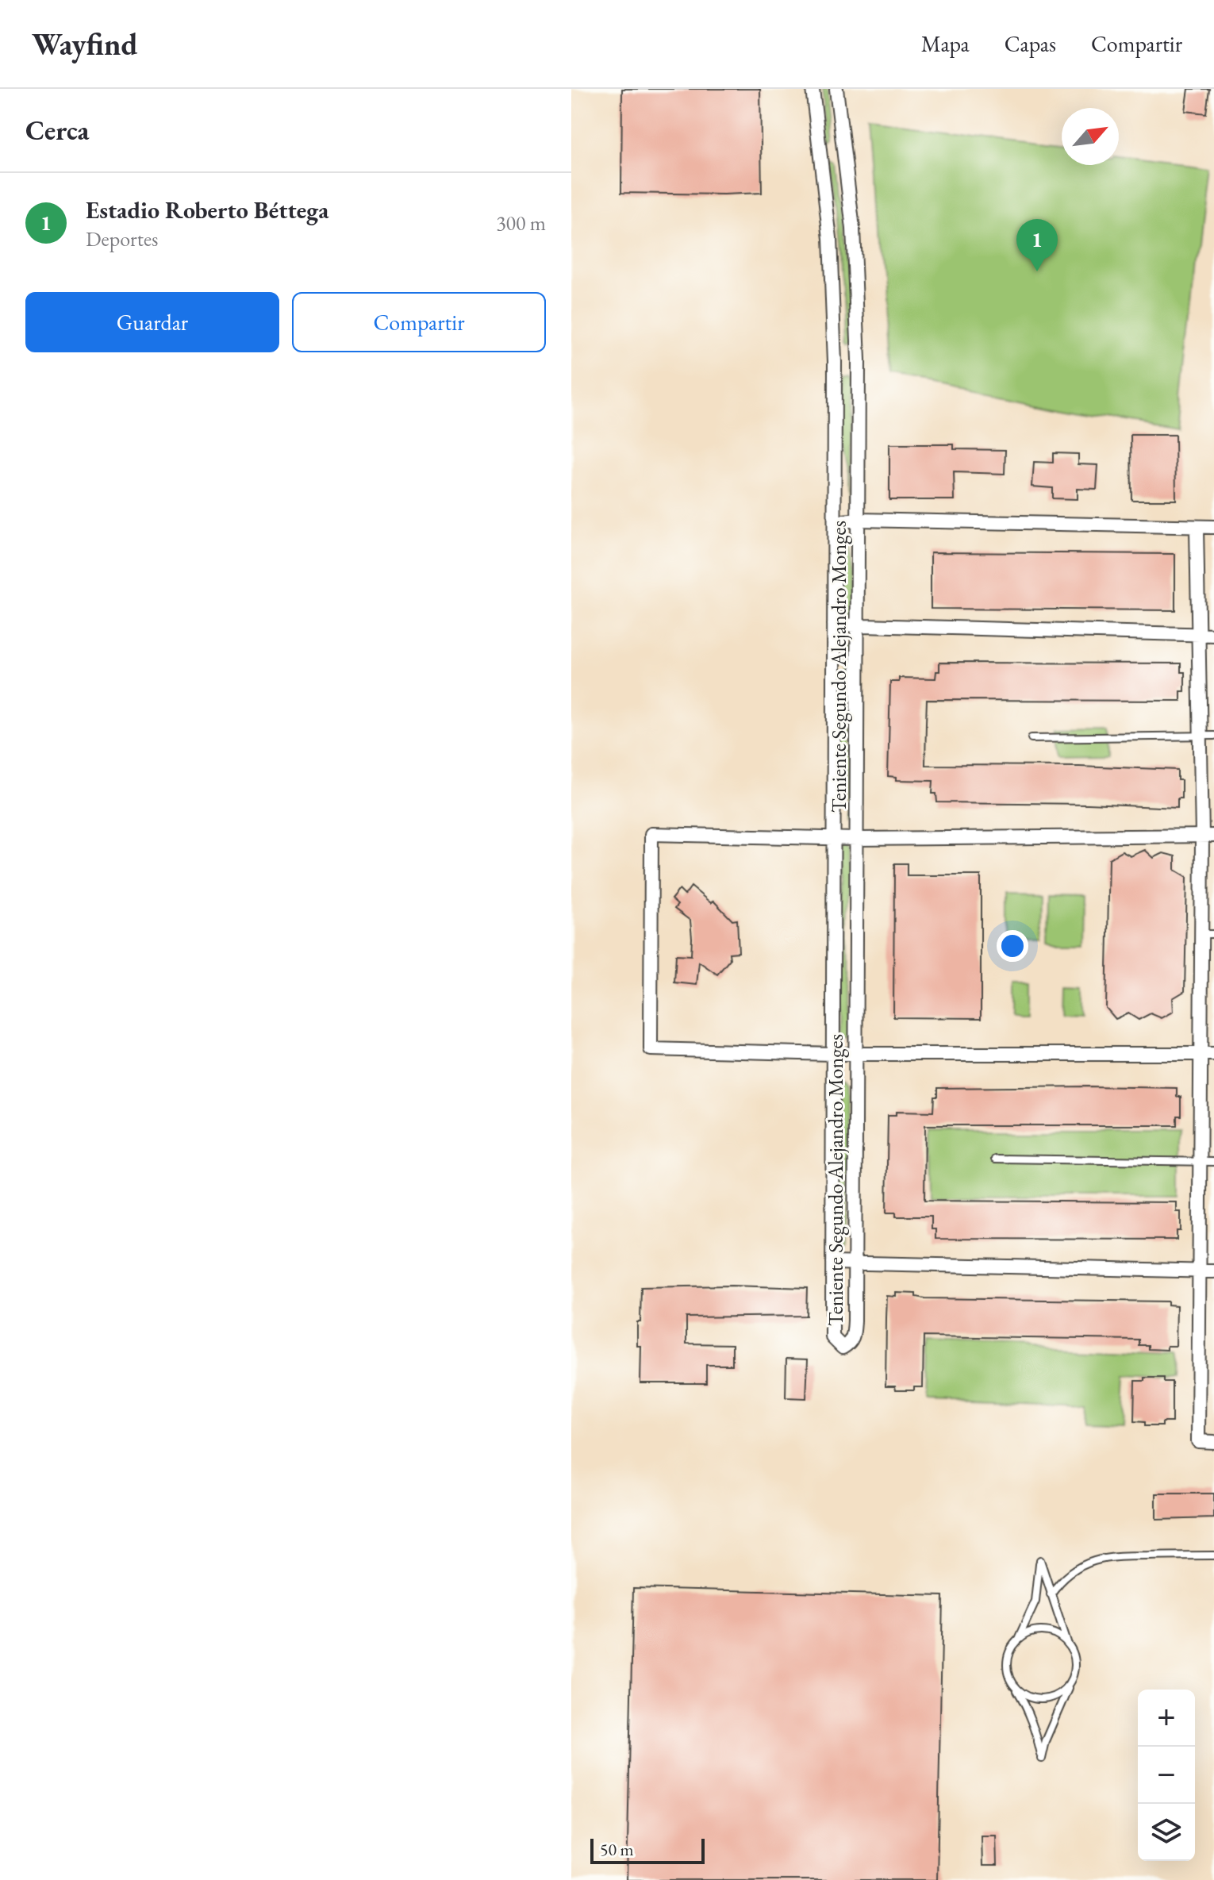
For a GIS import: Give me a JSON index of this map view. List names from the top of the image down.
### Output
{
  "streets": {
    "street": ["Teniente Segundo Alejandro Monges"]
  },
  "scale_bar": "50 m",
  "north": "top right",
  "page": {
    "header": "Wayfind",
    "nav": ["Mapa", "Capas", "Compartir"],
    "heading": "Cerca",
    "list": [
      {
        "mark": "1",
        "name": "Estadio Roberto Béttega",
        "note": "Deportes",
        "value": "300 m"
      }
    ],
    "pins": "1",
    "buttons": ["Guardar", "Compartir"],
    "map_buttons": ["+", "−"],
    "scale": "50 m"
  }
}
